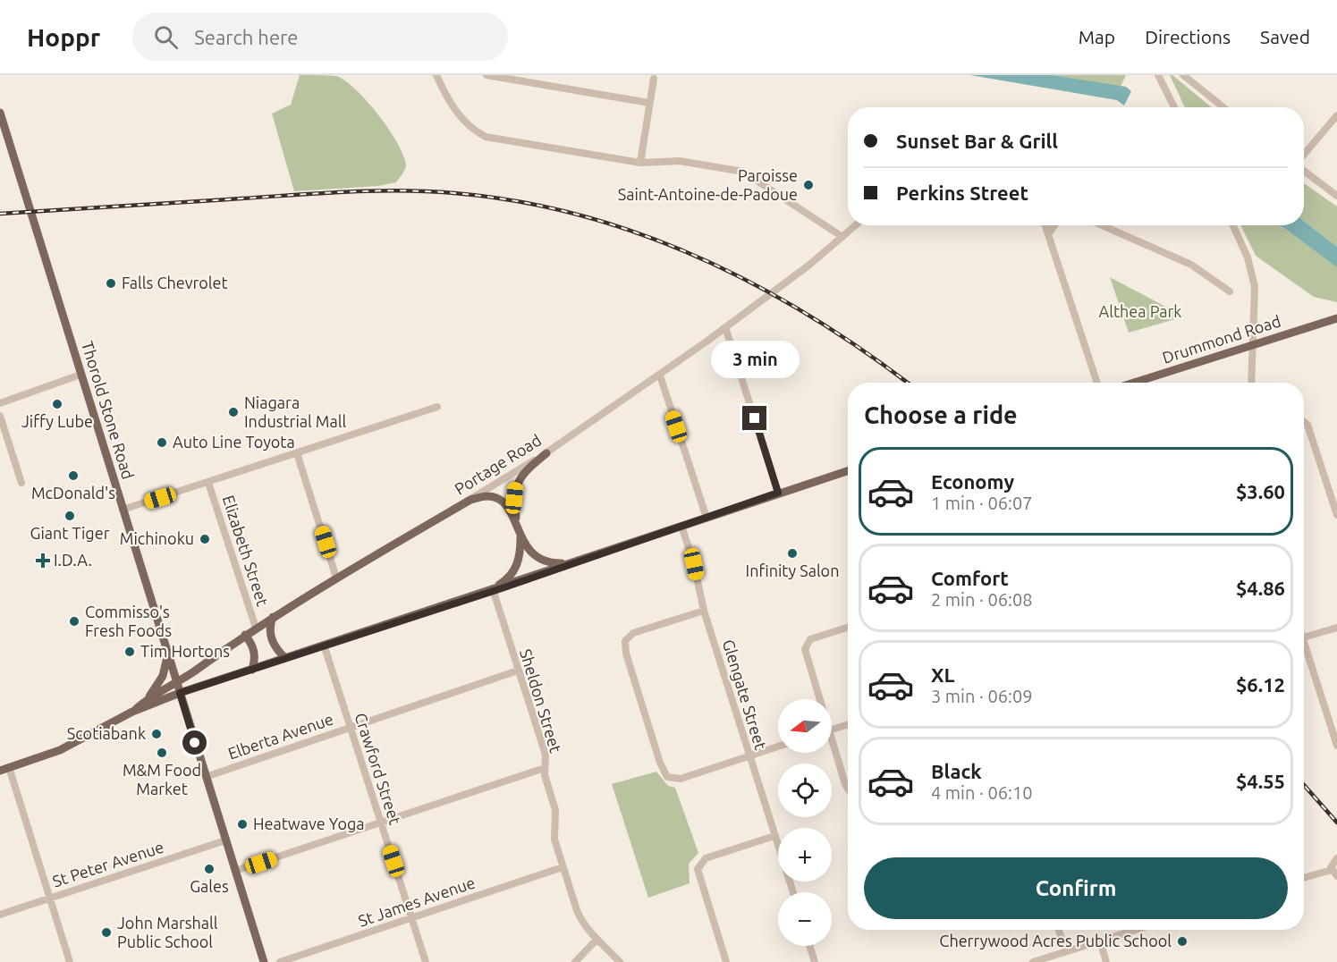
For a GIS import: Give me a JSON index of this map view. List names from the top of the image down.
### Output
{
  "streets": {
    "main road": ["Drummond Road", "Thorold Stone Road", "Portage Road"],
    "street": [
      "Elizabeth Street",
      "Glengate Street",
      "Sheldon Street",
      "Elberta Avenue",
      "Crawford Street",
      "St Peter Avenue",
      "St James Avenue"
    ]
  },
  "crossings": [
    ["Thorold Stone Road", "Portage Road"],
    ["Thorold Stone Road", "Elberta Avenue"],
    ["Thorold Stone Road", "St Peter Avenue"],
    ["Portage Road", "Elizabeth Street"],
    ["Sheldon Street", "Elberta Avenue"],
    ["Sheldon Street", "St James Avenue"],
    ["Elberta Avenue", "Crawford Street"],
    ["Crawford Street", "St James Avenue"]
  ],
  "parks": ["Althea Park"],
  "places": {
    "other": [
      "Paroisse Saint-Antoine-de-Padoue",
      "Falls Chevrolet",
      "Jiffy Lube",
      "Niagara Industrial Mall",
      "Auto Line Toyota",
      "McDonald's",
      "Giant Tiger",
      "Michinoku",
      "Infinity Salon",
      "Commisso's Fresh Foods",
      "Tim Hortons",
      "Scotiabank",
      "M&M Food Market",
      "Heatwave Yoga",
      "Gales",
      "John Marshall Public School",
      "Cherrywood Acres Public School"
    ],
    "health": ["I.D.A."]
  },
  "north": "left",
  "page": {
    "header": "Hoppr",
    "search": "Search here",
    "nav": ["Map", "Directions", "Saved"],
    "banner": ["Sunset Bar & Grill", "Perkins Street"],
    "bubble": "3 min",
    "heading": "Choose a ride",
    "list": [
      {
        "name": "Economy",
        "note": "1 min · 06:07",
        "value": "$3.60"
      },
      {
        "name": "Comfort",
        "note": "2 min · 06:08",
        "value": "$4.86"
      },
      {
        "name": "XL",
        "note": "3 min · 06:09",
        "value": "$6.12"
      },
      {
        "name": "Black",
        "note": "4 min · 06:10",
        "value": "$4.55"
      }
    ],
    "map_buttons": ["+", "−"],
    "buttons": "Confirm"
  }
}
